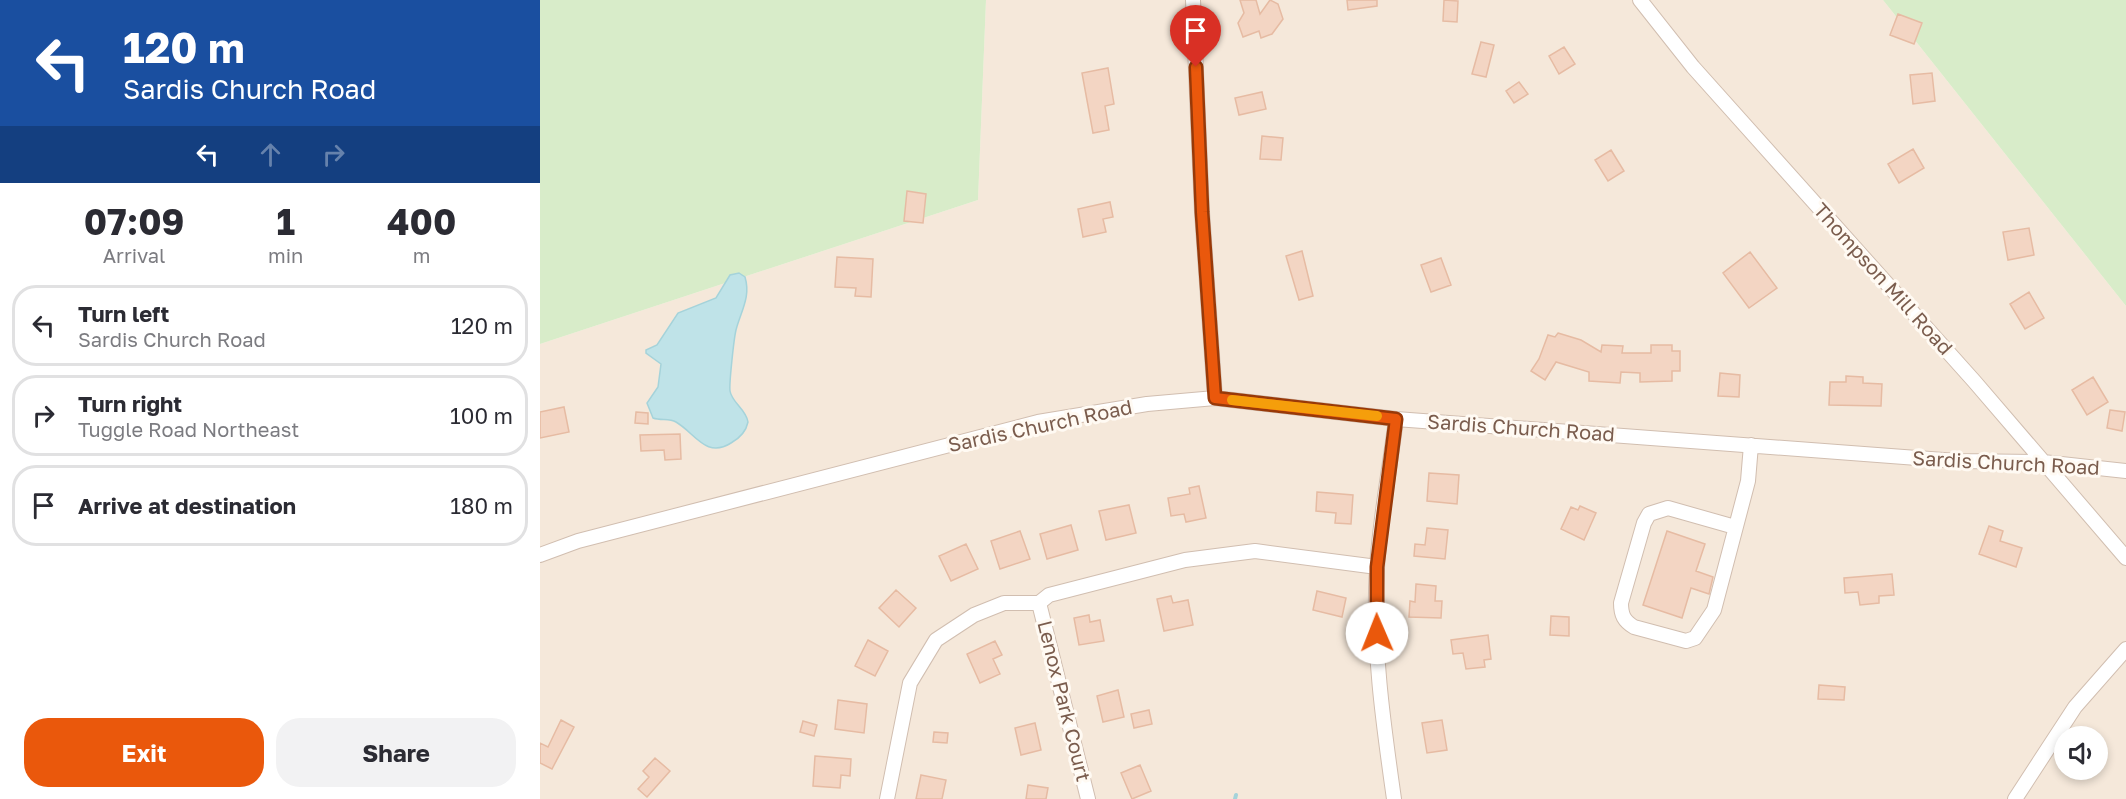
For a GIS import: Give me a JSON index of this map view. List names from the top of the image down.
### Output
{
  "streets": {
    "street": ["Thompson Mill Road", "Sardis Church Road", "Lenox Park Court"]
  },
  "crossings": [
    ["Thompson Mill Road", "Sardis Church Road"]
  ],
  "page": {
    "turn": ["120 m", "Sardis Church Road"],
    "eta": [
      "07:09",
      "Arrival",
      "1",
      "min",
      "400",
      "m"
    ],
    "list": [
      {
        "name": "Turn left",
        "note": "Sardis Church Road",
        "value": "120 m"
      },
      {
        "name": "Turn right",
        "note": "Tuggle Road Northeast",
        "value": "100 m"
      },
      {
        "name": "Arrive at destination",
        "value": "180 m"
      }
    ],
    "buttons": ["Exit", "Share"]
  }
}
